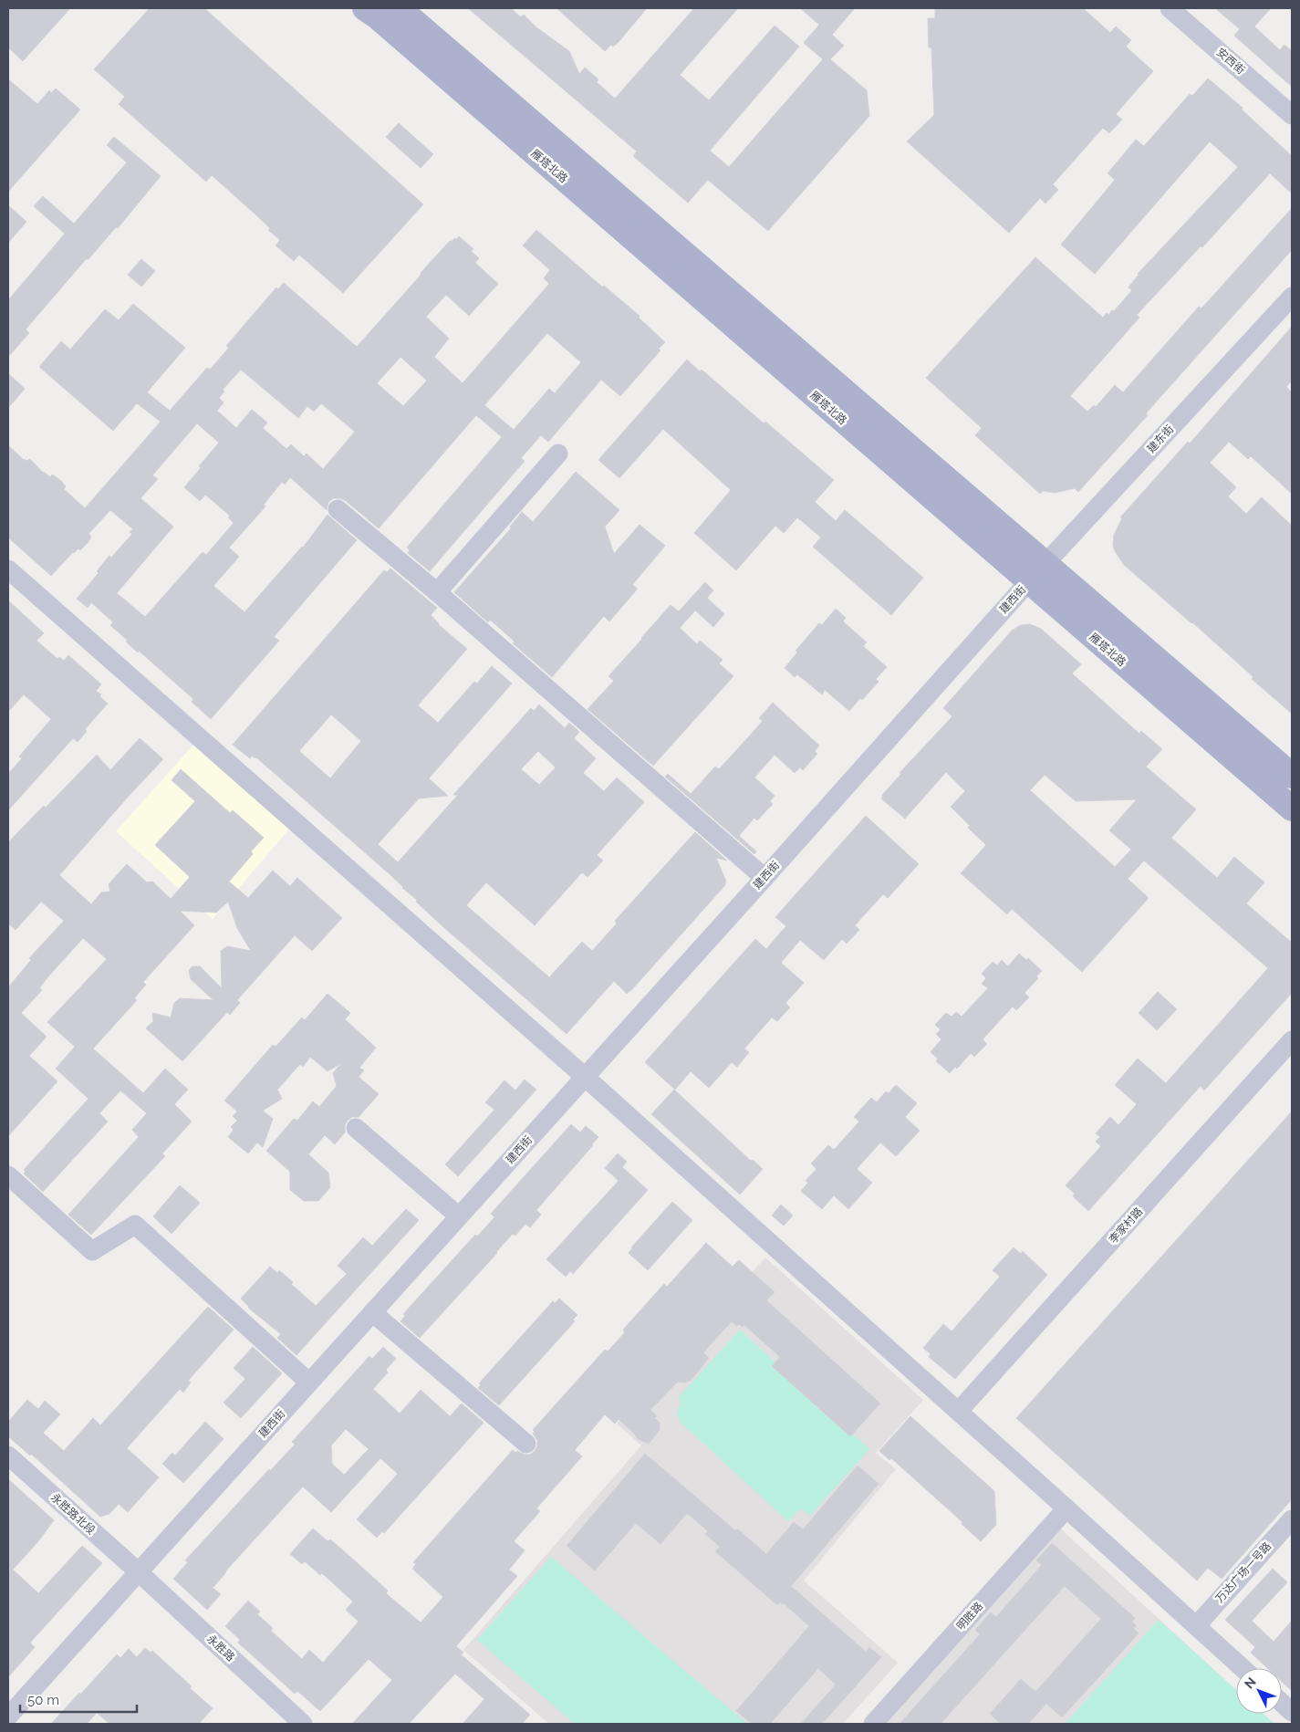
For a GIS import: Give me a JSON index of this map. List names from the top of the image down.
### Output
{
  "streets": {
    "main road": ["雁塔北路"],
    "street": [
      "安西街",
      "建东街",
      "建西街",
      "李家村路",
      "永胜路北段",
      "万达广场一号路",
      "明胜路",
      "永胜路"
    ]
  },
  "crossings": [
    ["雁塔北路", "建东街"],
    ["雁塔北路", "建西街"],
    ["建东街", "建西街"],
    ["建西街", "永胜路北段"],
    ["建西街", "永胜路"],
    ["永胜路北段", "永胜路"]
  ],
  "scale_bar": "50 m",
  "north": "top left"
}
